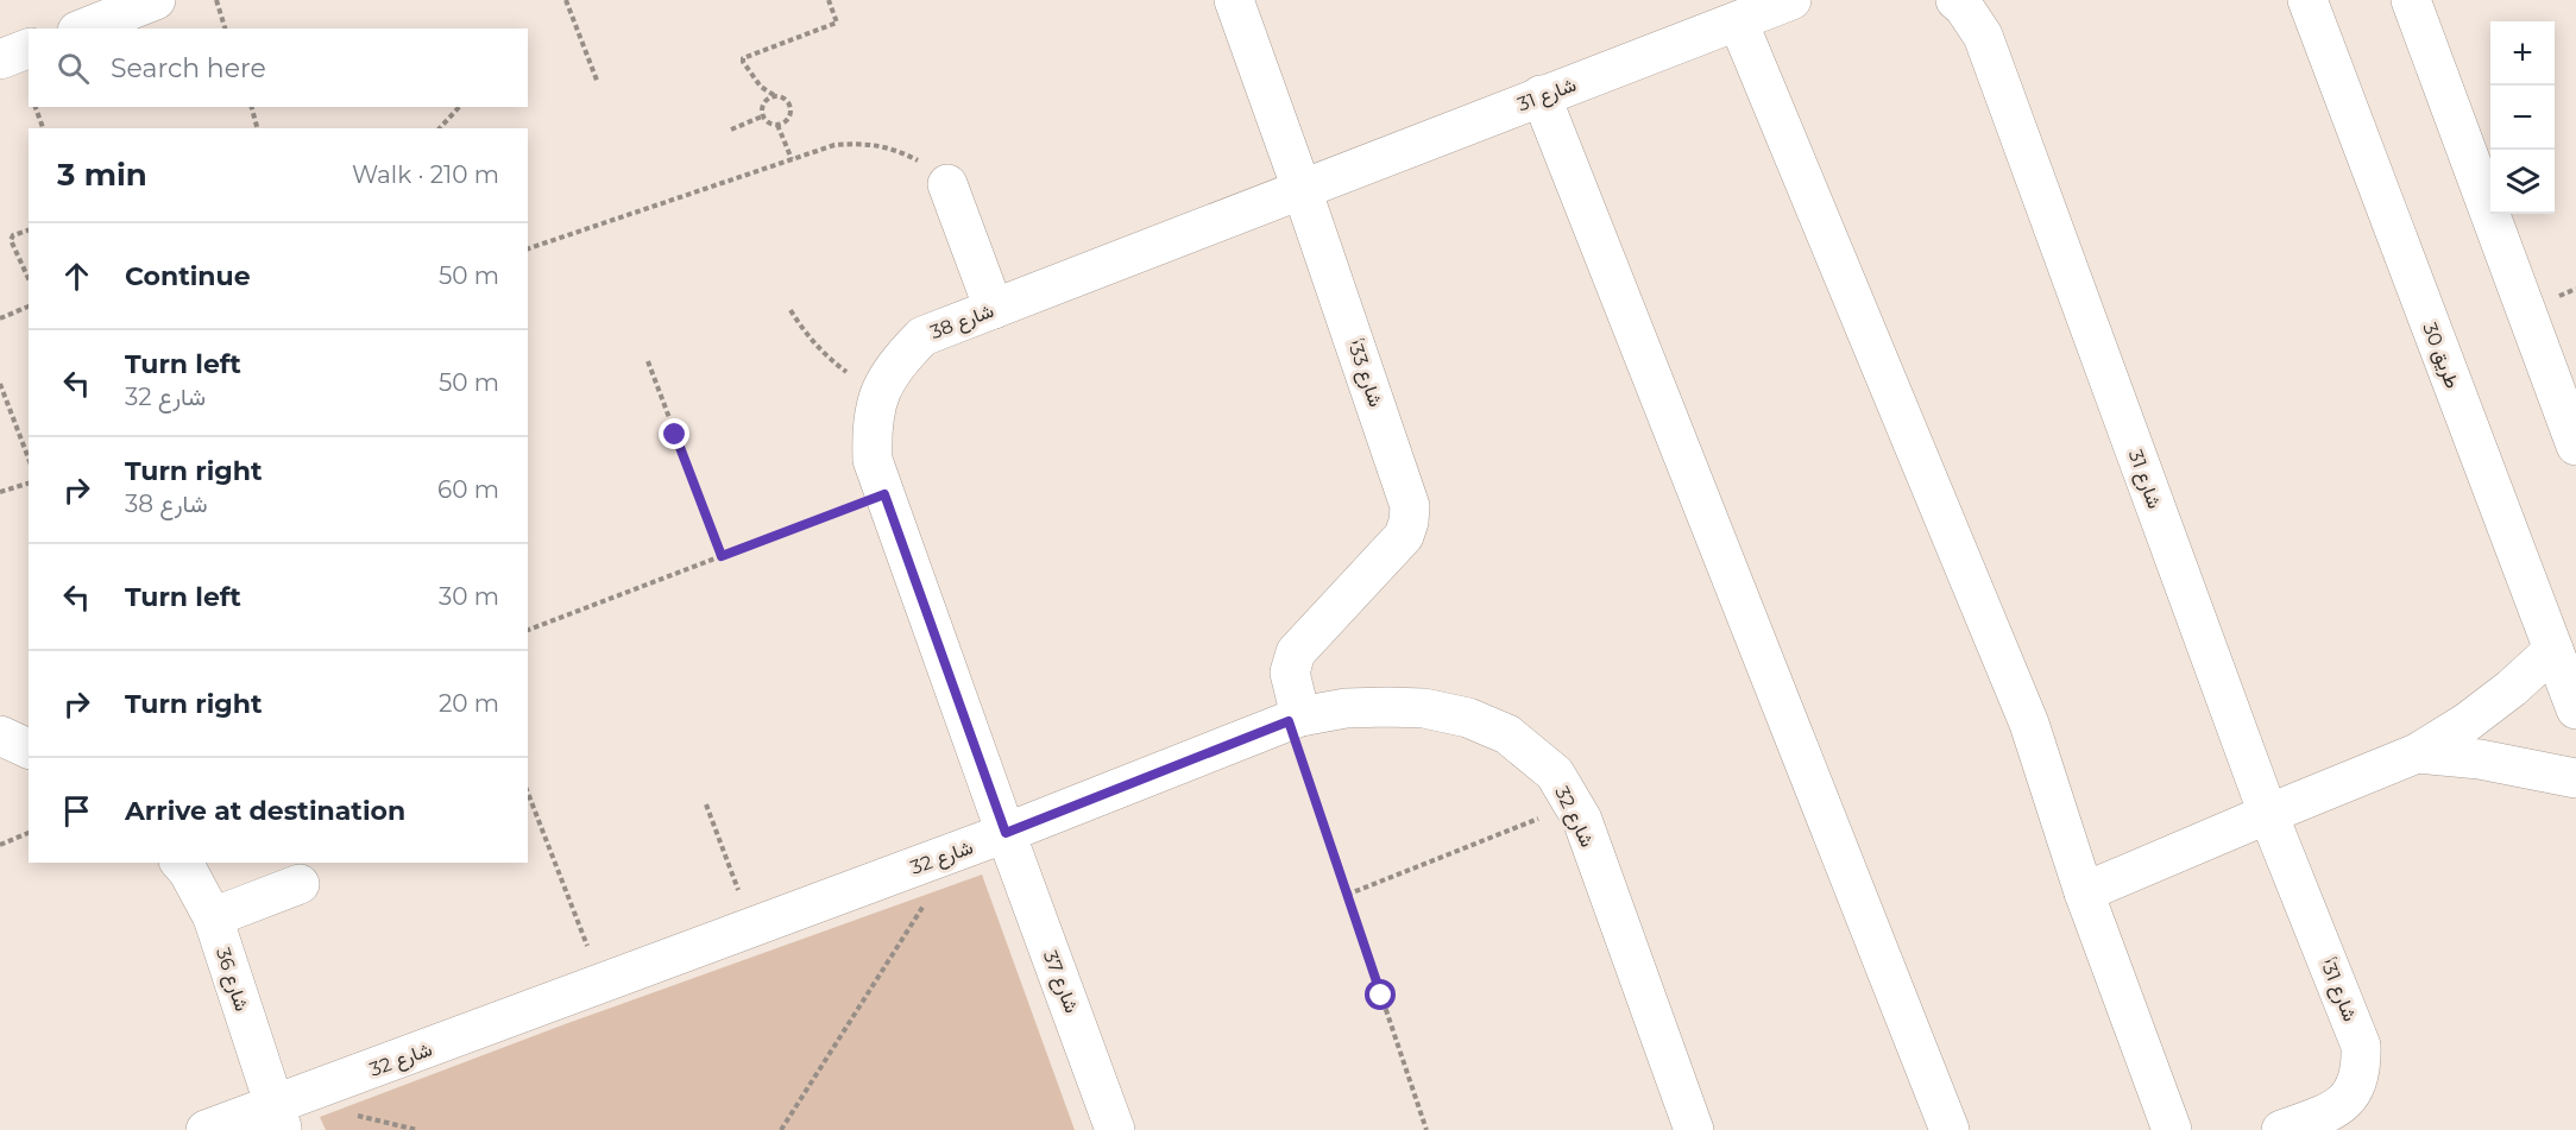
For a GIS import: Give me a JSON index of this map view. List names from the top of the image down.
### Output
{
  "streets": {
    "main road": [
      "شارع 31",
      "شارع 38",
      "طريق 30",
      "شارع 33أ",
      "شارع 32",
      "شارع 36",
      "شارع 37",
      "شارع 31أ"
    ]
  },
  "crossings": [
    ["شارع 31", "شارع 38"],
    ["شارع 31", "شارع 33أ"],
    ["شارع 31", "شارع 31أ"],
    ["شارع 38", "شارع 33أ"],
    ["شارع 38", "شارع 32"],
    ["شارع 38", "شارع 37"],
    ["شارع 33أ", "شارع 32"],
    ["شارع 32", "شارع 36"],
    ["شارع 32", "شارع 37"]
  ],
  "page": {
    "map_buttons": ["+", "−"],
    "search": "Search here",
    "heading": ["3 min", "Walk · 210 m"],
    "list": [
      ["Continue", "50 m"],
      ["Turn left", "شارع 32", "50 m"],
      ["Turn right", "شارع 38", "60 m"],
      ["Turn left", "30 m"],
      ["Turn right", "20 m"],
      "Arrive at destination"
    ]
  }
}
